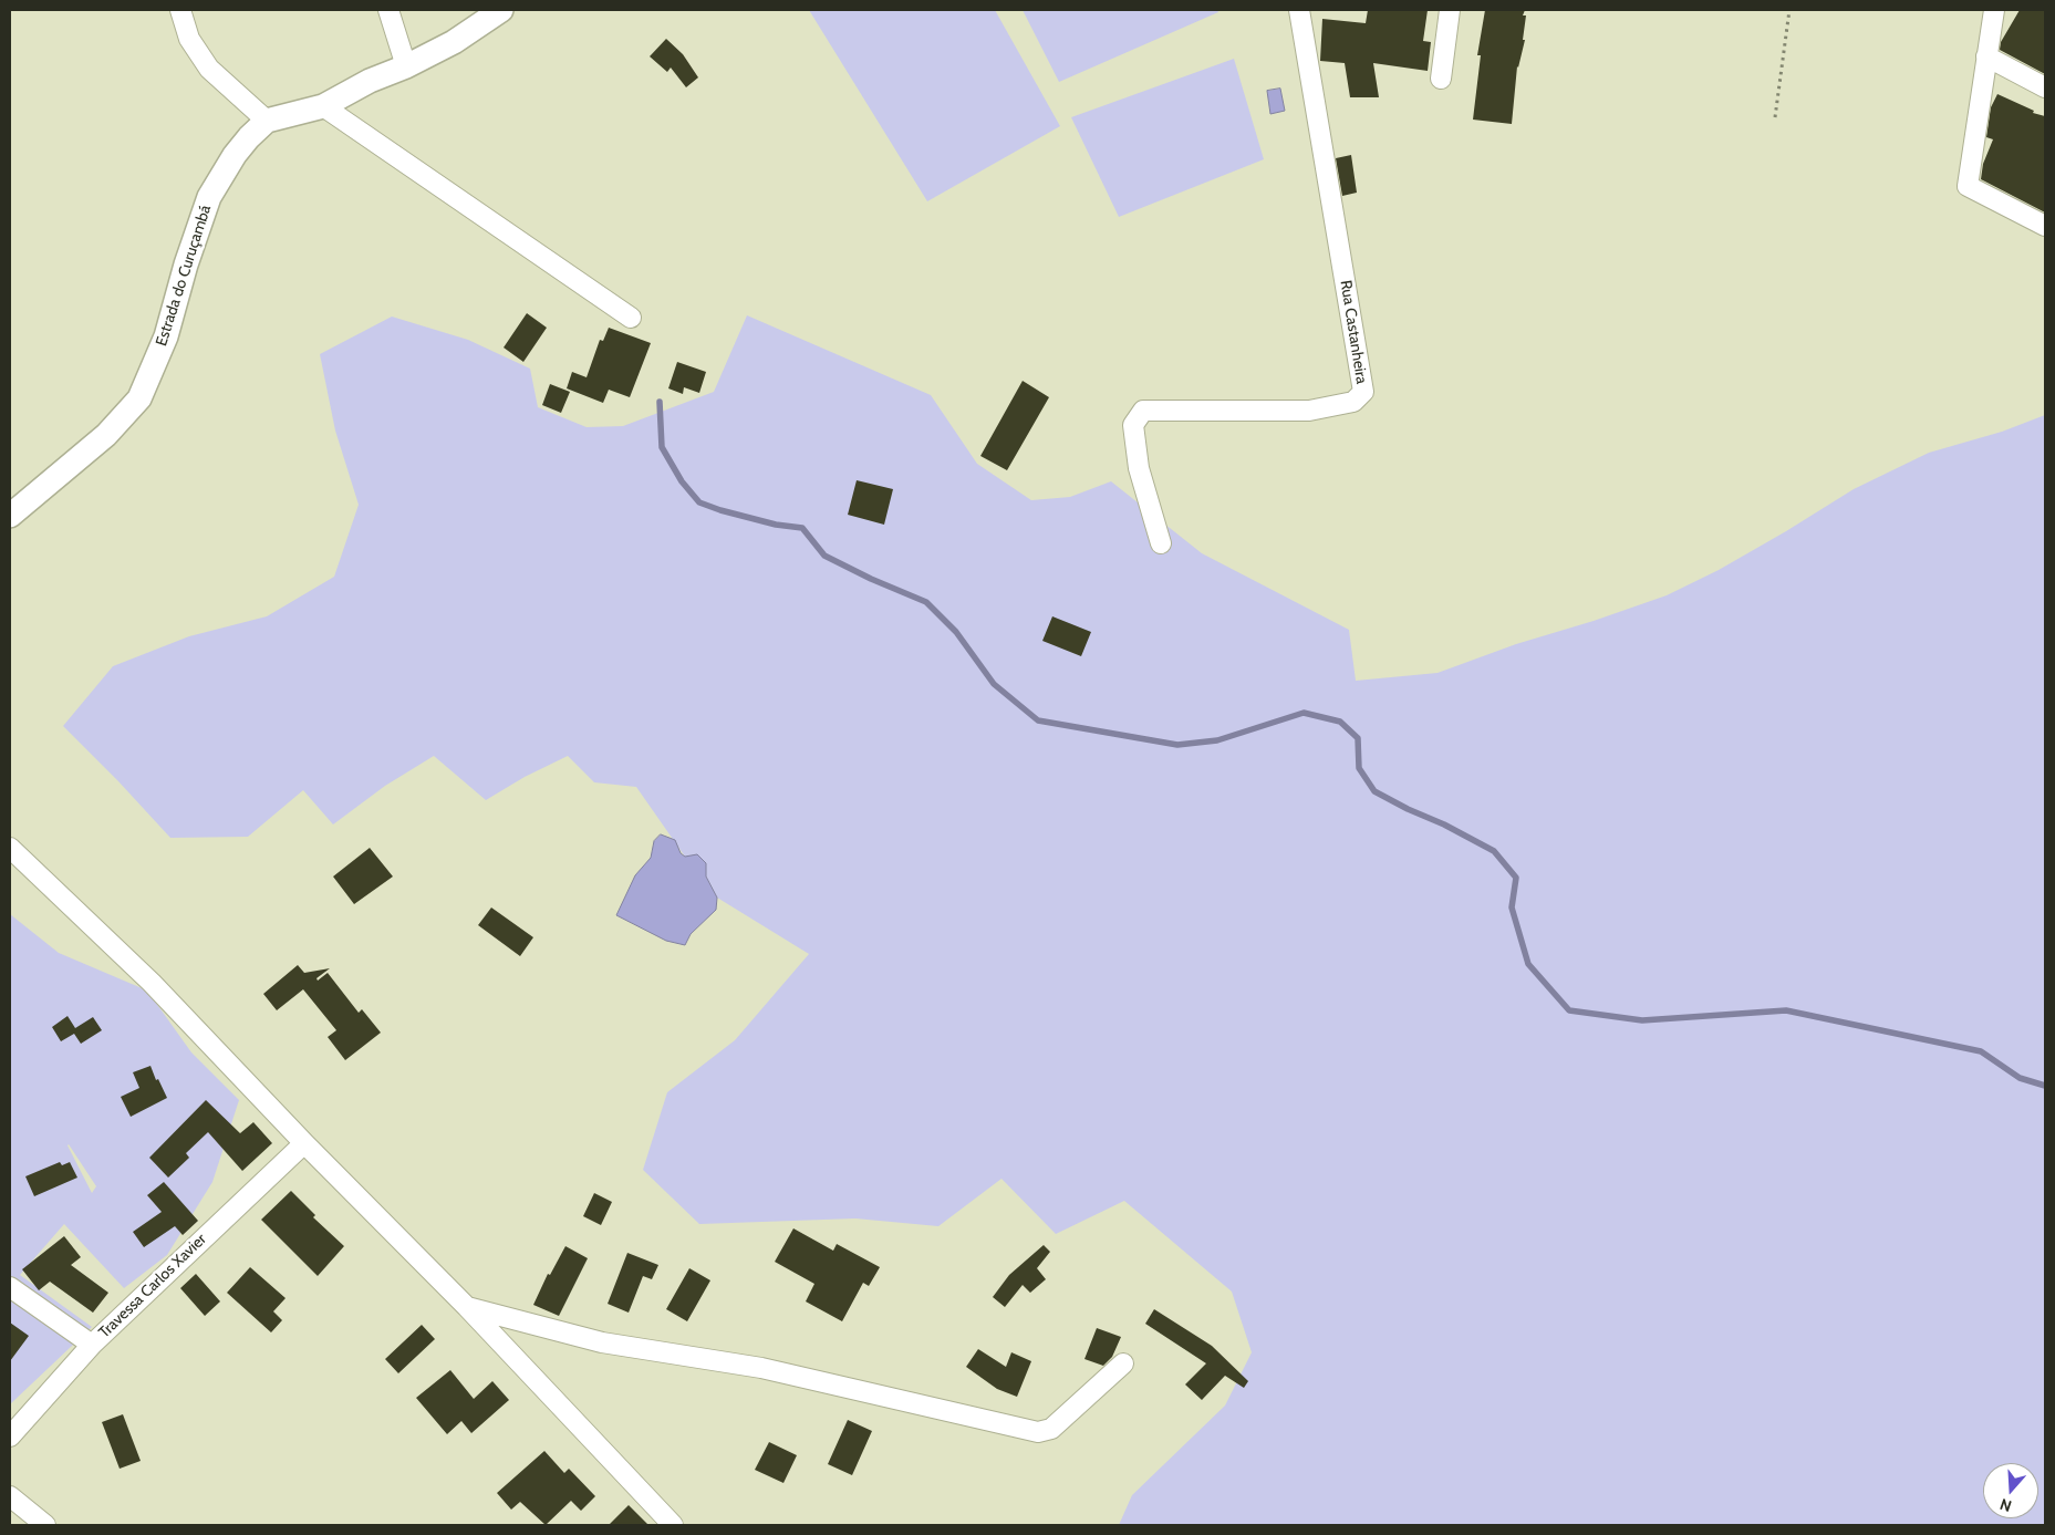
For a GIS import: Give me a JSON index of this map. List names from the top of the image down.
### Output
{
  "streets": {
    "street": ["Estrada do Curuçambá", "Rua Castanheira", "Travessa Carlos Xavier"]
  },
  "north": "bottom"
}
